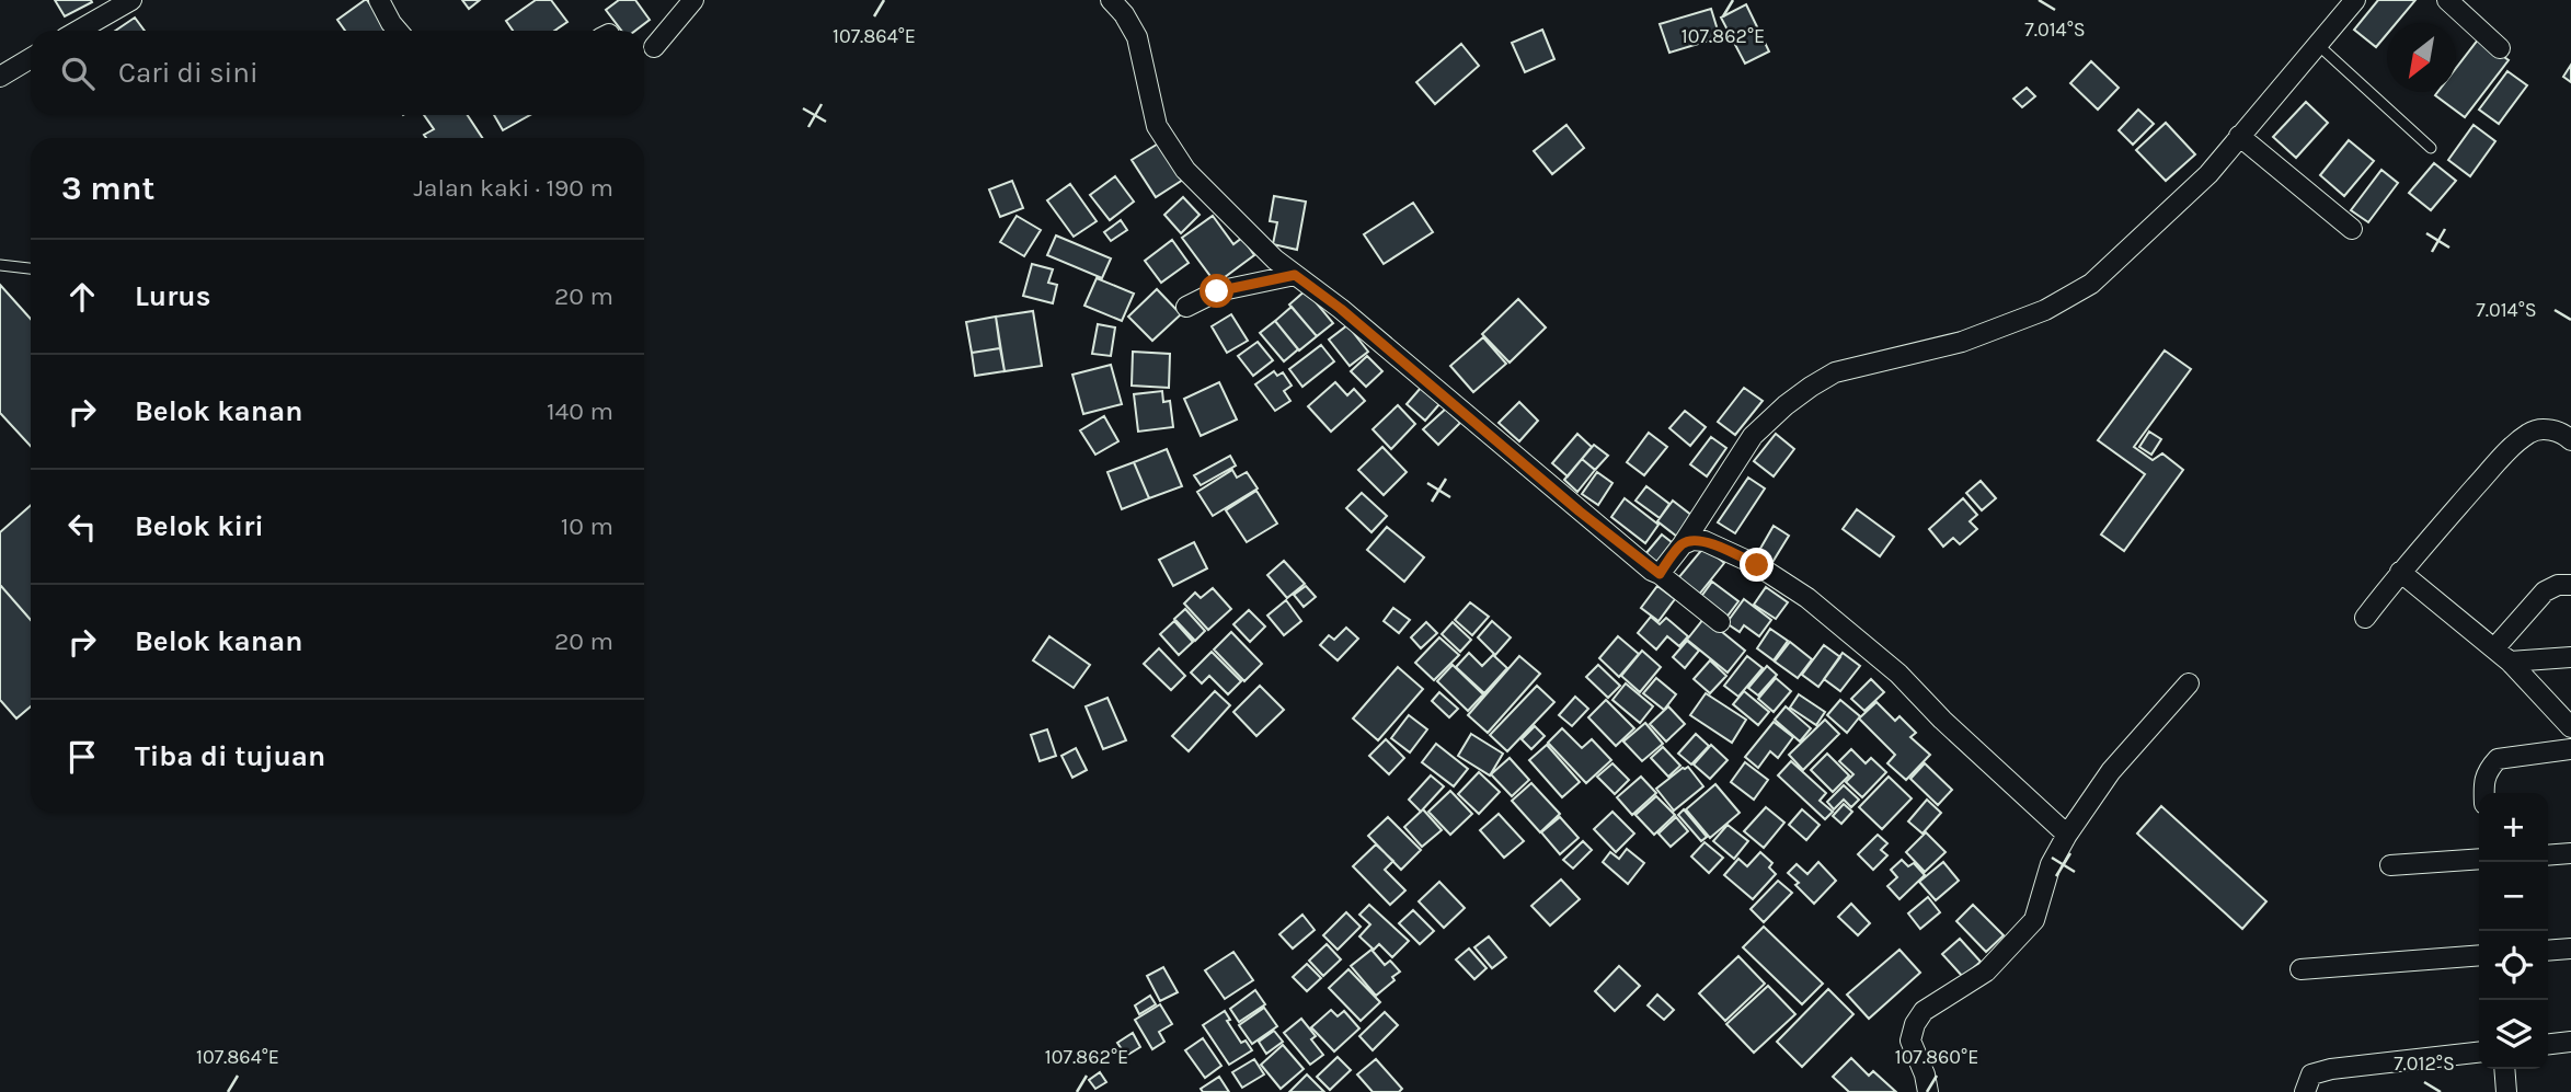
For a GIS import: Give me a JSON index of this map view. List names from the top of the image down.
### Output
{
  "north": "bottom left",
  "page": {
    "search": "Cari di sini",
    "heading": ["3 mnt", "Jalan kaki · 190 m"],
    "list": [
      ["Lurus", "20 m"],
      ["Belok kanan", "140 m"],
      ["Belok kiri", "10 m"],
      ["Belok kanan", "20 m"],
      "Tiba di tujuan"
    ],
    "map_buttons": ["+", "−"]
  },
  "coordinates": [
    "7.014°S",
    "107.864°E",
    "107.862°E",
    "107.860°E",
    "7.012°S"
  ]
}
